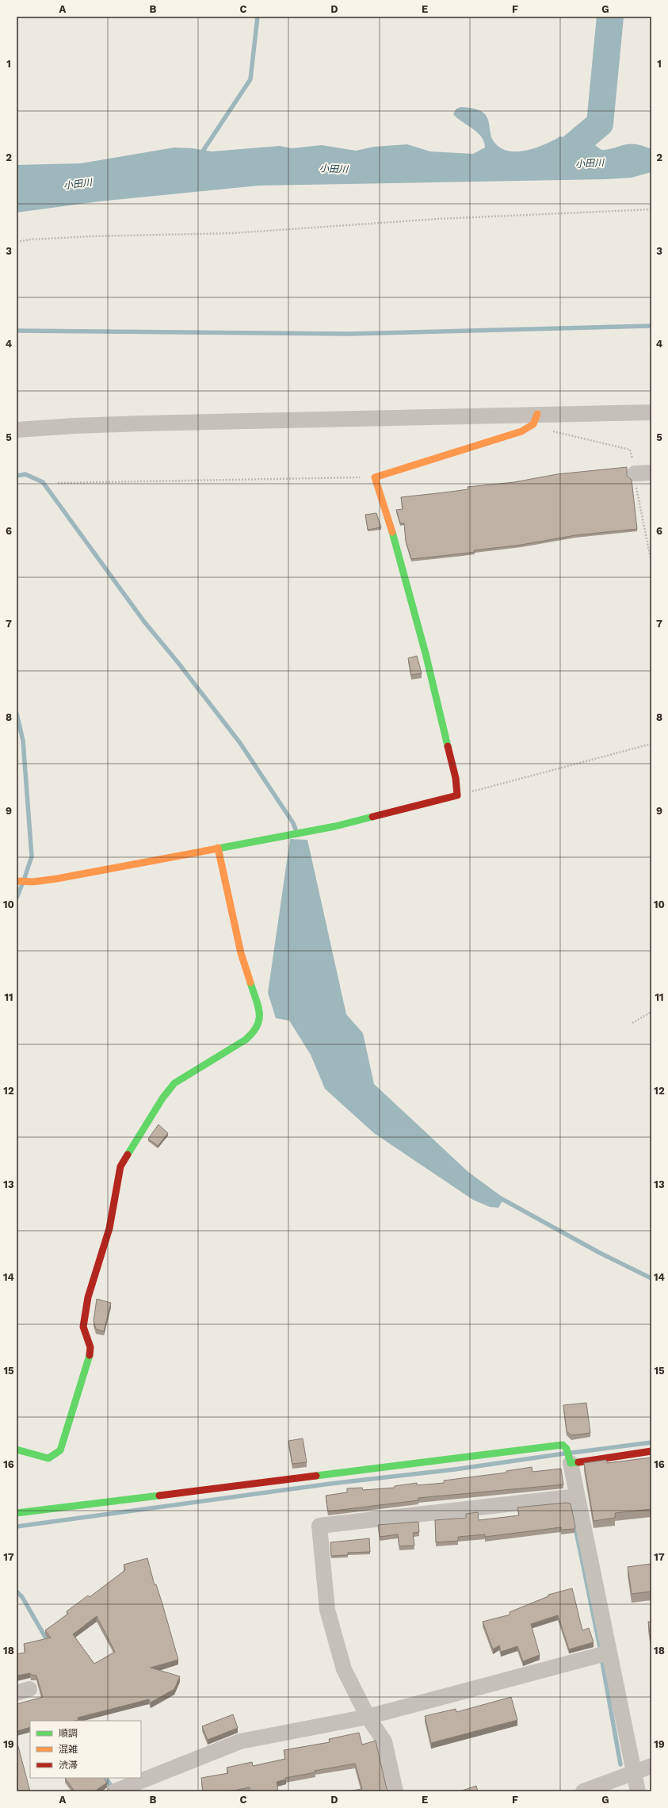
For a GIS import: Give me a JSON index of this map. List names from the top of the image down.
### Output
{
  "water": ["小田川"],
  "legend": ["順調", "混雑", "渋滞"],
  "grid": {
    "columns": [
      "A",
      "B",
      "C",
      "D",
      "E",
      "F",
      "G"
    ],
    "rows": [
      "1",
      "2",
      "3",
      "4",
      "5",
      "6",
      "7",
      "8",
      "9",
      "10",
      "11",
      "12",
      "13",
      "14",
      "15",
      "16",
      "17",
      "18",
      "19"
    ]
  }
}
